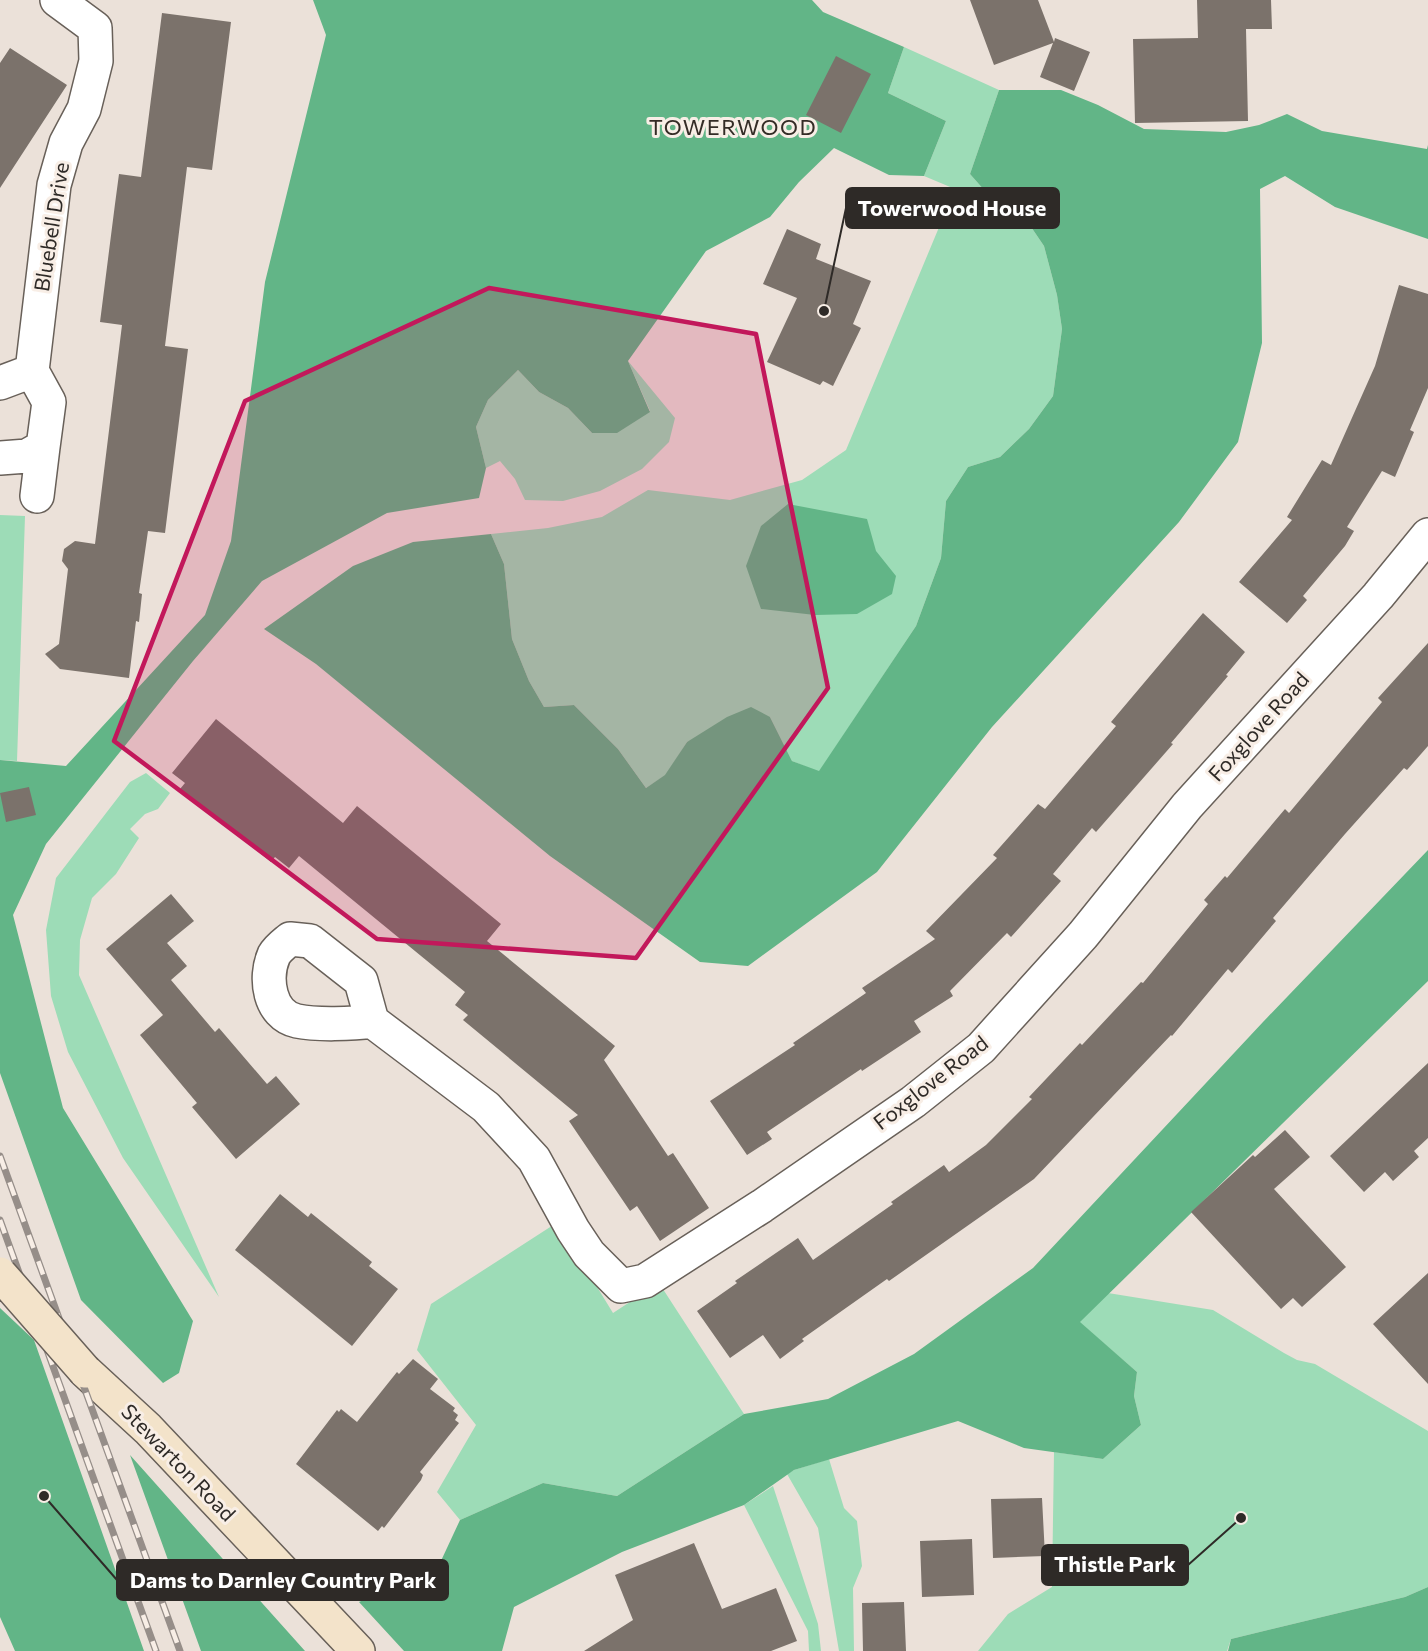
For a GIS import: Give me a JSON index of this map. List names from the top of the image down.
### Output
{
  "streets": {
    "main road": ["Stewarton Road"],
    "street": ["Bluebell Drive", "Foxglove Road"]
  },
  "districts": ["TOWERWOOD"],
  "places": ["Towerwood House", "Dams to Darnley Country Park", "Thistle Park"]
}
